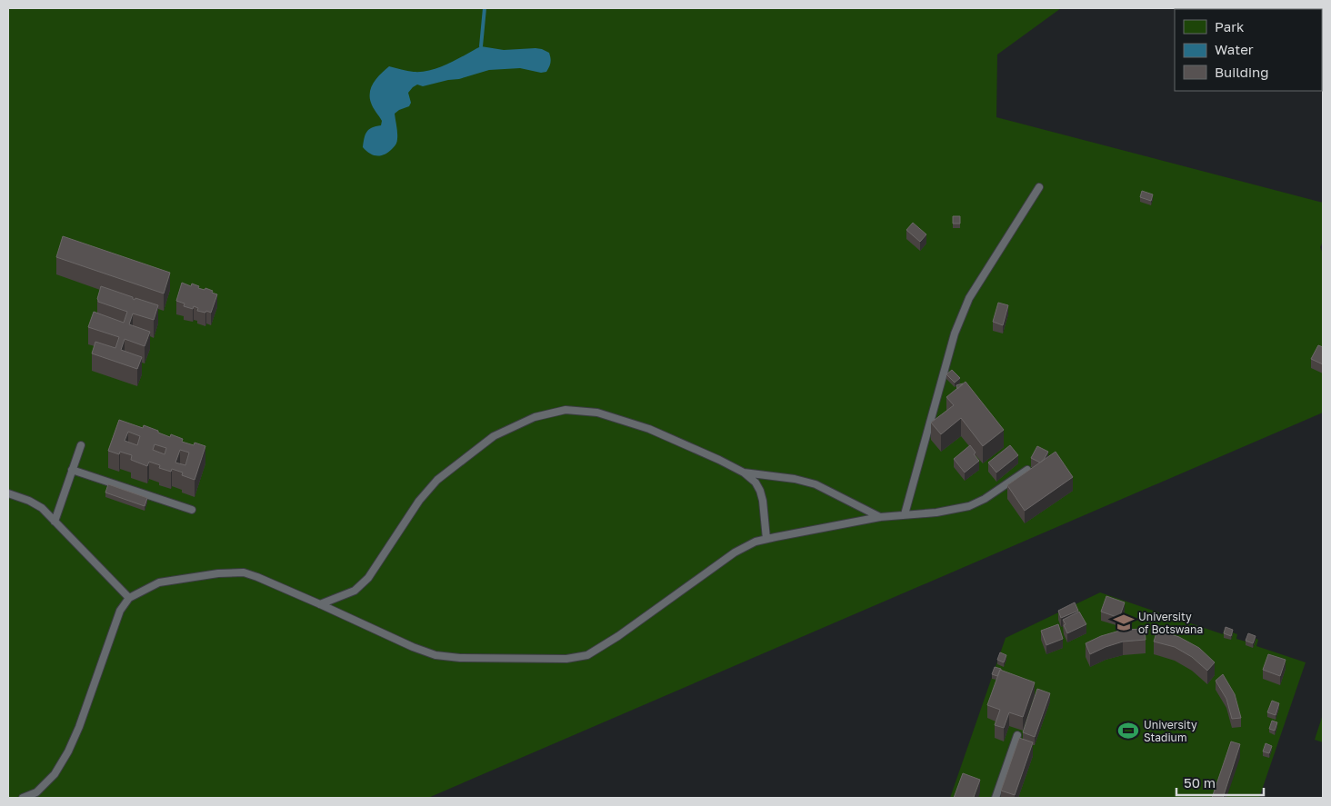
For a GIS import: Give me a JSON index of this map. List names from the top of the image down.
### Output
{
  "places": {
    "school or university": ["University of Botswana"],
    "sports": ["University Stadium"]
  },
  "legend": ["Park", "Water", "Building"],
  "scale_bar": "50 m"
}
